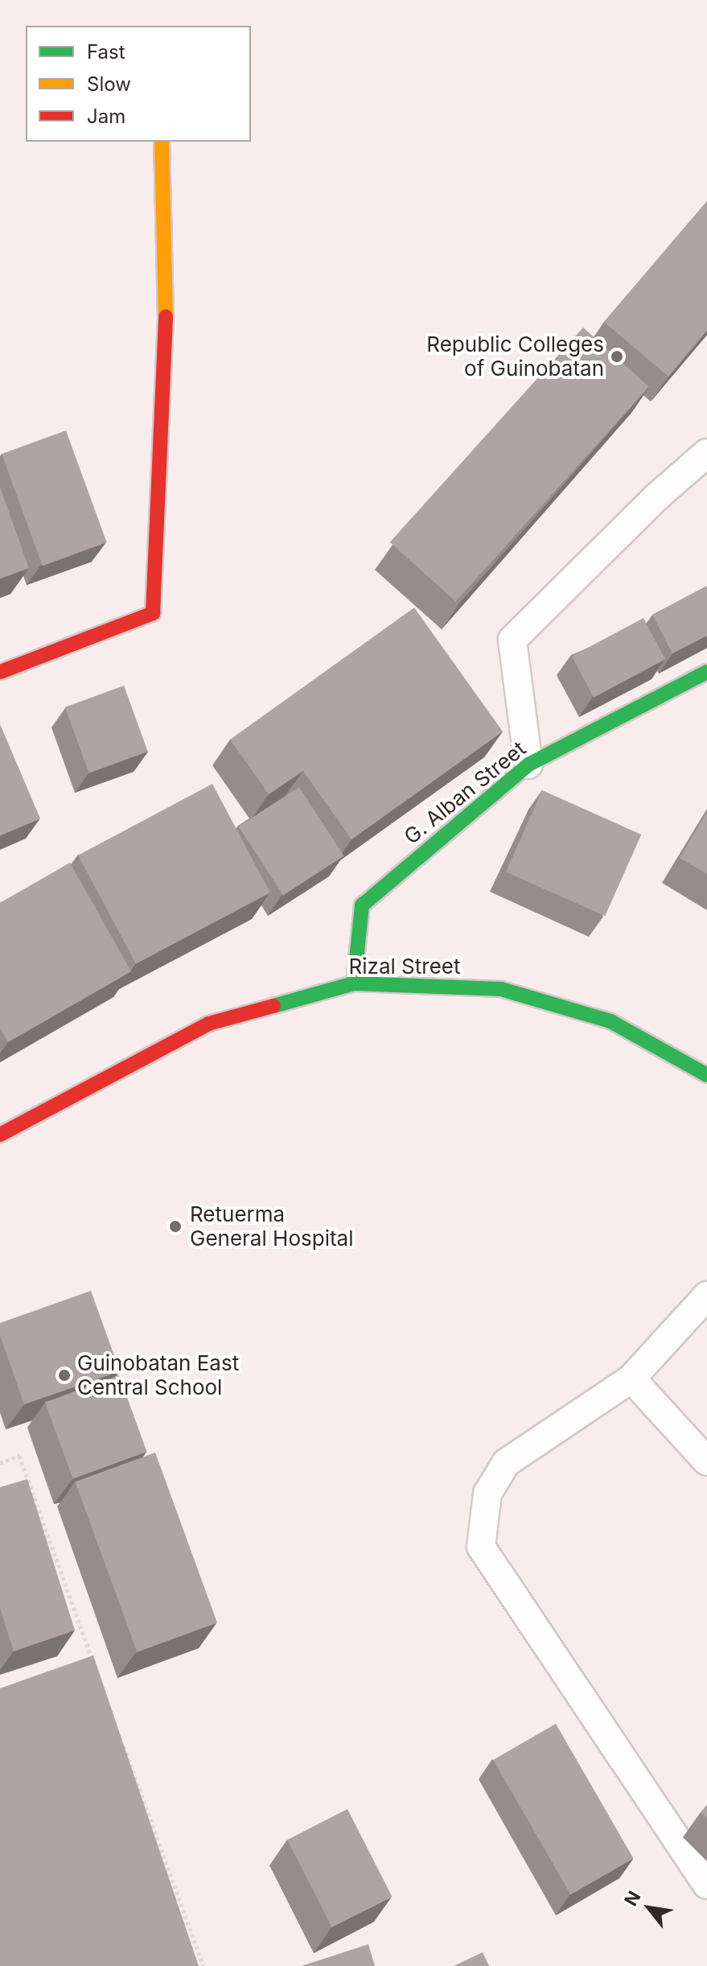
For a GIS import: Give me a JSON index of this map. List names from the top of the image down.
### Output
{
  "streets": {
    "street": ["G. Alban Street", "Rizal Street"]
  },
  "crossings": [
    ["G. Alban Street", "Rizal Street"]
  ],
  "places": ["Republic Colleges of Guinobatan", "Retuerma General Hospital", "Guinobatan East Central School"],
  "legend": ["Fast", "Slow", "Jam"],
  "north": "top left"
}
